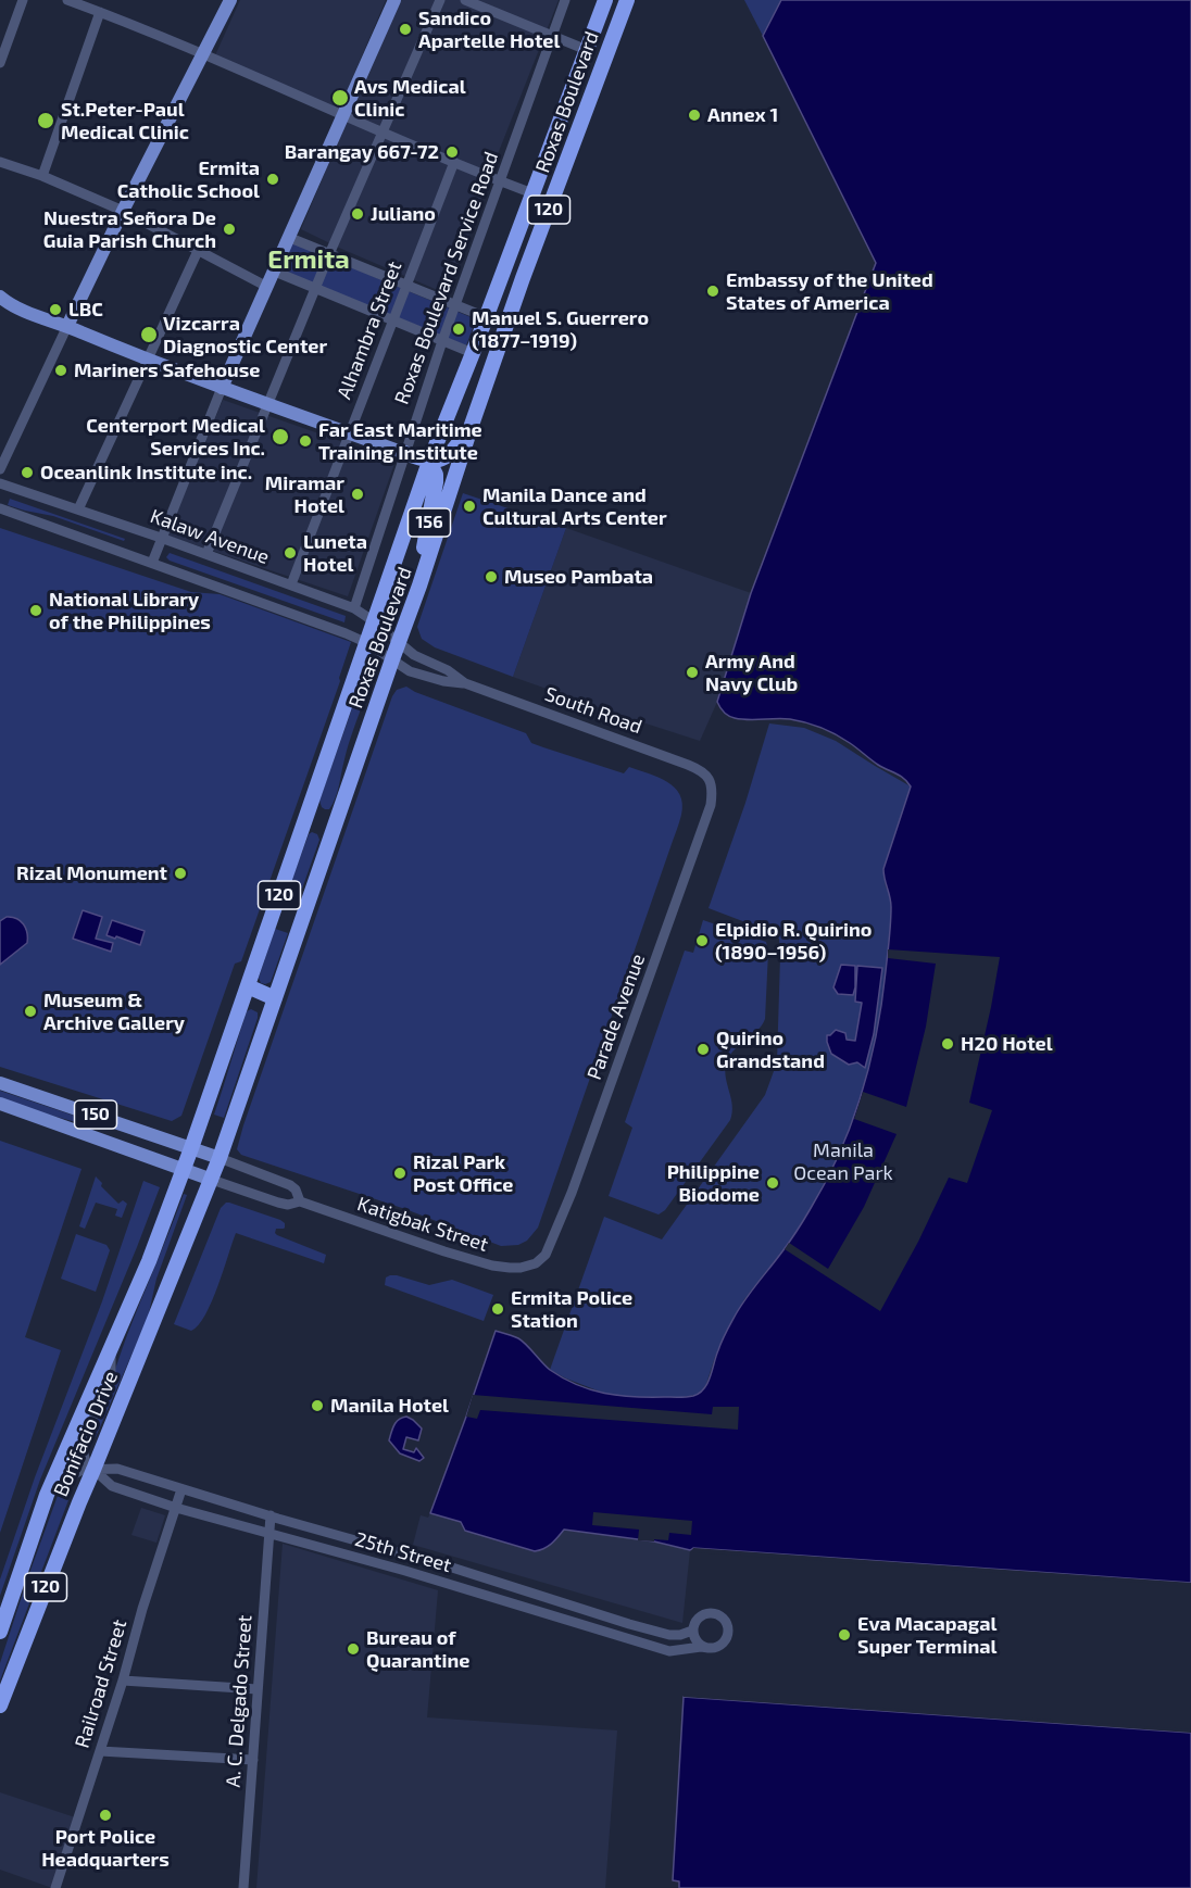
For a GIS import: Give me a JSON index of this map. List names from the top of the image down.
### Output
{
  "streets": {
    "highway": [
      "Roxas Boulevard",
      "120",
      "156",
      "Bonifacio Drive"
    ],
    "main road": ["150"],
    "street": [
      "Roxas Boulevard Service Road",
      "Alhambra Street",
      "Kalaw Avenue",
      "South Road",
      "Parade Avenue",
      "Katigbak Street",
      "25th Street",
      "Railroad Street",
      "A. C. Delgado Street"
    ]
  },
  "crossings": [
    ["Roxas Boulevard", "156"],
    ["Roxas Boulevard", "Kalaw Avenue"],
    ["Roxas Boulevard", "South Road"],
    ["Roxas Boulevard", "150"],
    ["Roxas Boulevard", "Katigbak Street"],
    ["Roxas Boulevard", "Bonifacio Drive"],
    ["Roxas Boulevard Service Road", "Kalaw Avenue"],
    ["Alhambra Street", "Kalaw Avenue"],
    ["Kalaw Avenue", "South Road"],
    ["South Road", "Parade Avenue"],
    ["Parade Avenue", "Katigbak Street"],
    ["150", "Katigbak Street"],
    ["150", "Bonifacio Drive"],
    ["Katigbak Street", "Bonifacio Drive"],
    ["Bonifacio Drive", "25th Street"],
    ["25th Street", "Railroad Street"],
    ["25th Street", "A. C. Delgado Street"]
  ],
  "districts": ["Ermita"],
  "parks": ["Manila Ocean Park"],
  "places": [
    "Sandico Apartelle Hotel",
    "Avs Medical Clinic",
    "Annex 1",
    "St.Peter-Paul Medical Clinic",
    "Barangay 667-72",
    "Ermita Catholic School",
    "Juliano",
    "Nuestra Señora De Guia Parish Church",
    "Embassy of the United States of America",
    "LBC",
    "Manuel S. Guerrero (1877–1919)",
    "Vizcarra Diagnostic Center",
    "Mariners Safehouse",
    "Centerport Medical Services Inc.",
    "Far East Maritime Training Institute",
    "Oceanlink Institute inc.",
    "Miramar Hotel",
    "Manila Dance and Cultural Arts Center",
    "Luneta Hotel",
    "Museo Pambata",
    "National Library of the Philippines",
    "Army And Navy Club",
    "Rizal Monument",
    "Elpidio R. Quirino (1890–1956)",
    "Museum & Archive Gallery",
    "H20 Hotel",
    "Quirino Grandstand",
    "Rizal Park Post Office",
    "Philippine Biodome",
    "Ermita Police Station",
    "Manila Hotel",
    "Eva Macapagal Super Terminal",
    "Bureau of Quarantine",
    "Port Police Headquarters"
  ]
}
